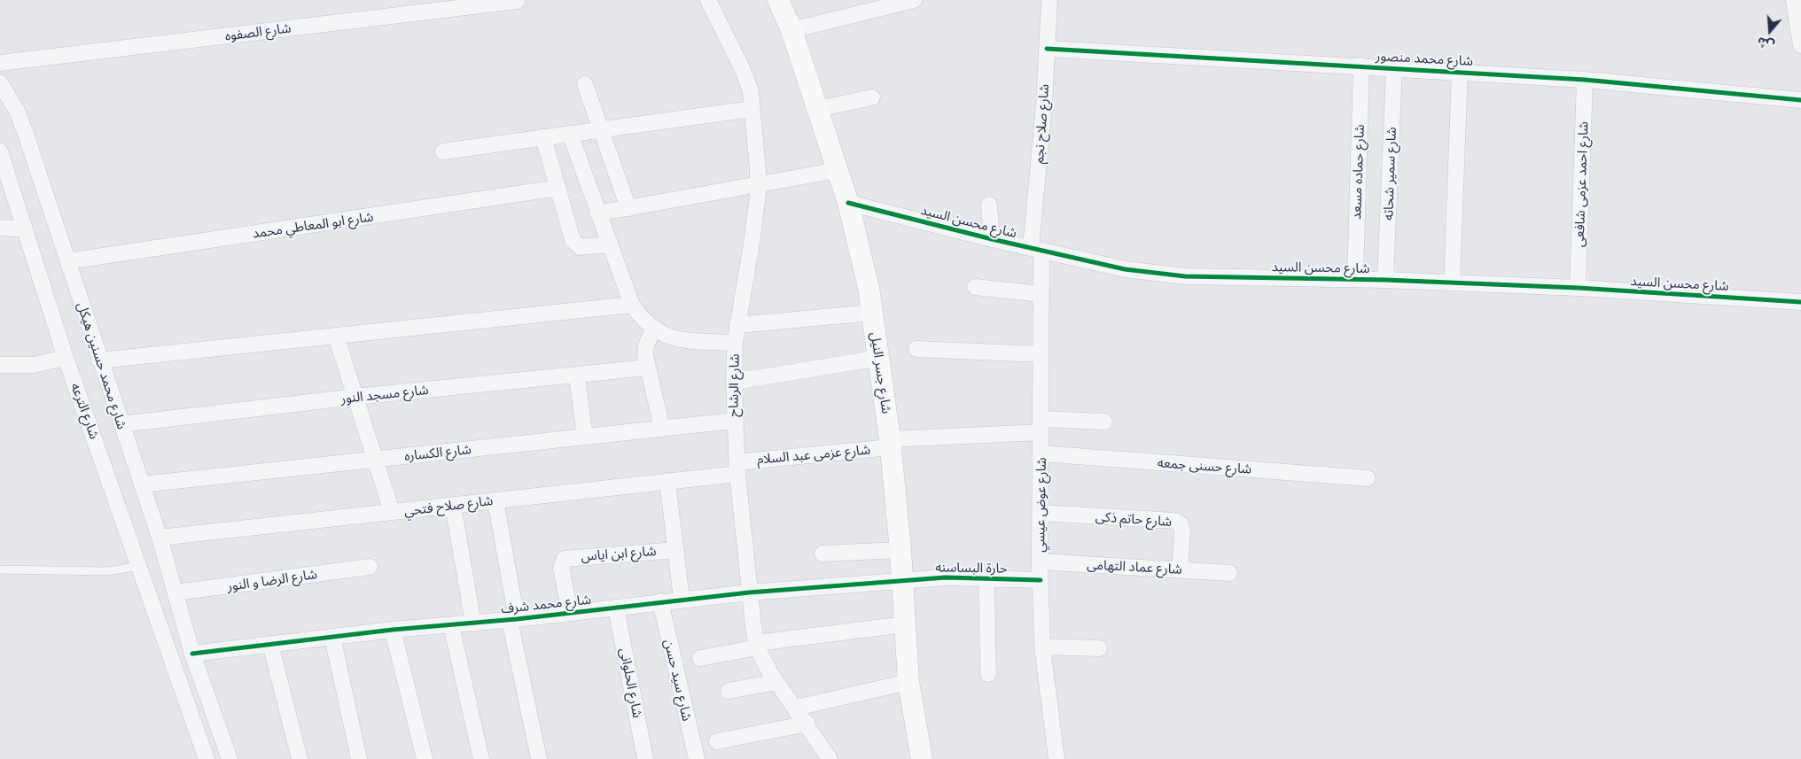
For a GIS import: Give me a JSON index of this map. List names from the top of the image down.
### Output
{
  "streets": {
    "street": [
      "شارع الصفوه",
      "شارع محمد منصور",
      "شارع صلاح نجم",
      "شارع حماده مسعد",
      "شارع سمير شحاته",
      "شارع احمد عزمى شافعى",
      "شارع محسن السيد",
      "شارع ابو المعاطي محمد",
      "شارع محمد حسنين هيكل",
      "شارع جسر النيل",
      "شارع الرشاح",
      "شارع مسجد النور",
      "شارع الترعه",
      "شارع الكساره",
      "شارع عزمى عبد السلام",
      "شارع حسنى جمعه",
      "شارع عوض عيسي",
      "شارع صلاح فتحي",
      "شارع حاتم ذكى",
      "شارع ابن اياس",
      "شارع عماد التهامى",
      "حارة البساسنه",
      "شارع الرضا و النور",
      "شارع محمد شرف",
      "شارع سيد حسن",
      "شارع الحلوانى"
    ]
  },
  "crossings": [
    ["شارع محمد منصور", "شارع صلاح نجم"],
    ["شارع محمد منصور", "شارع حماده مسعد"],
    ["شارع محمد منصور", "شارع سمير شحاته"],
    ["شارع محمد منصور", "شارع احمد عزمى شافعى"],
    ["شارع صلاح نجم", "شارع محسن السيد"],
    ["شارع صلاح نجم", "شارع عوض عيسي"],
    ["شارع حماده مسعد", "شارع محسن السيد"],
    ["شارع سمير شحاته", "شارع محسن السيد"],
    ["شارع احمد عزمى شافعى", "شارع محسن السيد"],
    ["شارع محسن السيد", "شارع جسر النيل"],
    ["شارع محسن السيد", "شارع عوض عيسي"],
    ["شارع ابو المعاطي محمد", "شارع محمد حسنين هيكل"],
    ["شارع محمد حسنين هيكل", "شارع مسجد النور"],
    ["شارع محمد حسنين هيكل", "شارع الكساره"],
    ["شارع محمد حسنين هيكل", "شارع صلاح فتحي"],
    ["شارع محمد حسنين هيكل", "شارع الرضا و النور"],
    ["شارع محمد حسنين هيكل", "شارع محمد شرف"],
    ["شارع جسر النيل", "شارع عزمى عبد السلام"],
    ["شارع جسر النيل", "حارة البساسنه"],
    ["شارع جسر النيل", "شارع محمد شرف"],
    ["شارع الرشاح", "شارع الكساره"],
    ["شارع الرشاح", "شارع عزمى عبد السلام"],
    ["شارع الرشاح", "شارع صلاح فتحي"],
    ["شارع الرشاح", "شارع محمد شرف"],
    ["شارع عزمى عبد السلام", "شارع عوض عيسي"],
    ["شارع عزمى عبد السلام", "شارع صلاح فتحي"],
    ["شارع حسنى جمعه", "شارع عوض عيسي"],
    ["شارع عوض عيسي", "شارع حاتم ذكى"],
    ["شارع عوض عيسي", "شارع عماد التهامى"],
    ["شارع عوض عيسي", "حارة البساسنه"],
    ["شارع حاتم ذكى", "شارع عماد التهامى"],
    ["شارع ابن اياس", "شارع محمد شرف"],
    ["حارة البساسنه", "شارع محمد شرف"],
    ["شارع محمد شرف", "شارع سيد حسن"],
    ["شارع محمد شرف", "شارع الحلوانى"]
  ],
  "north": "bottom"
}
